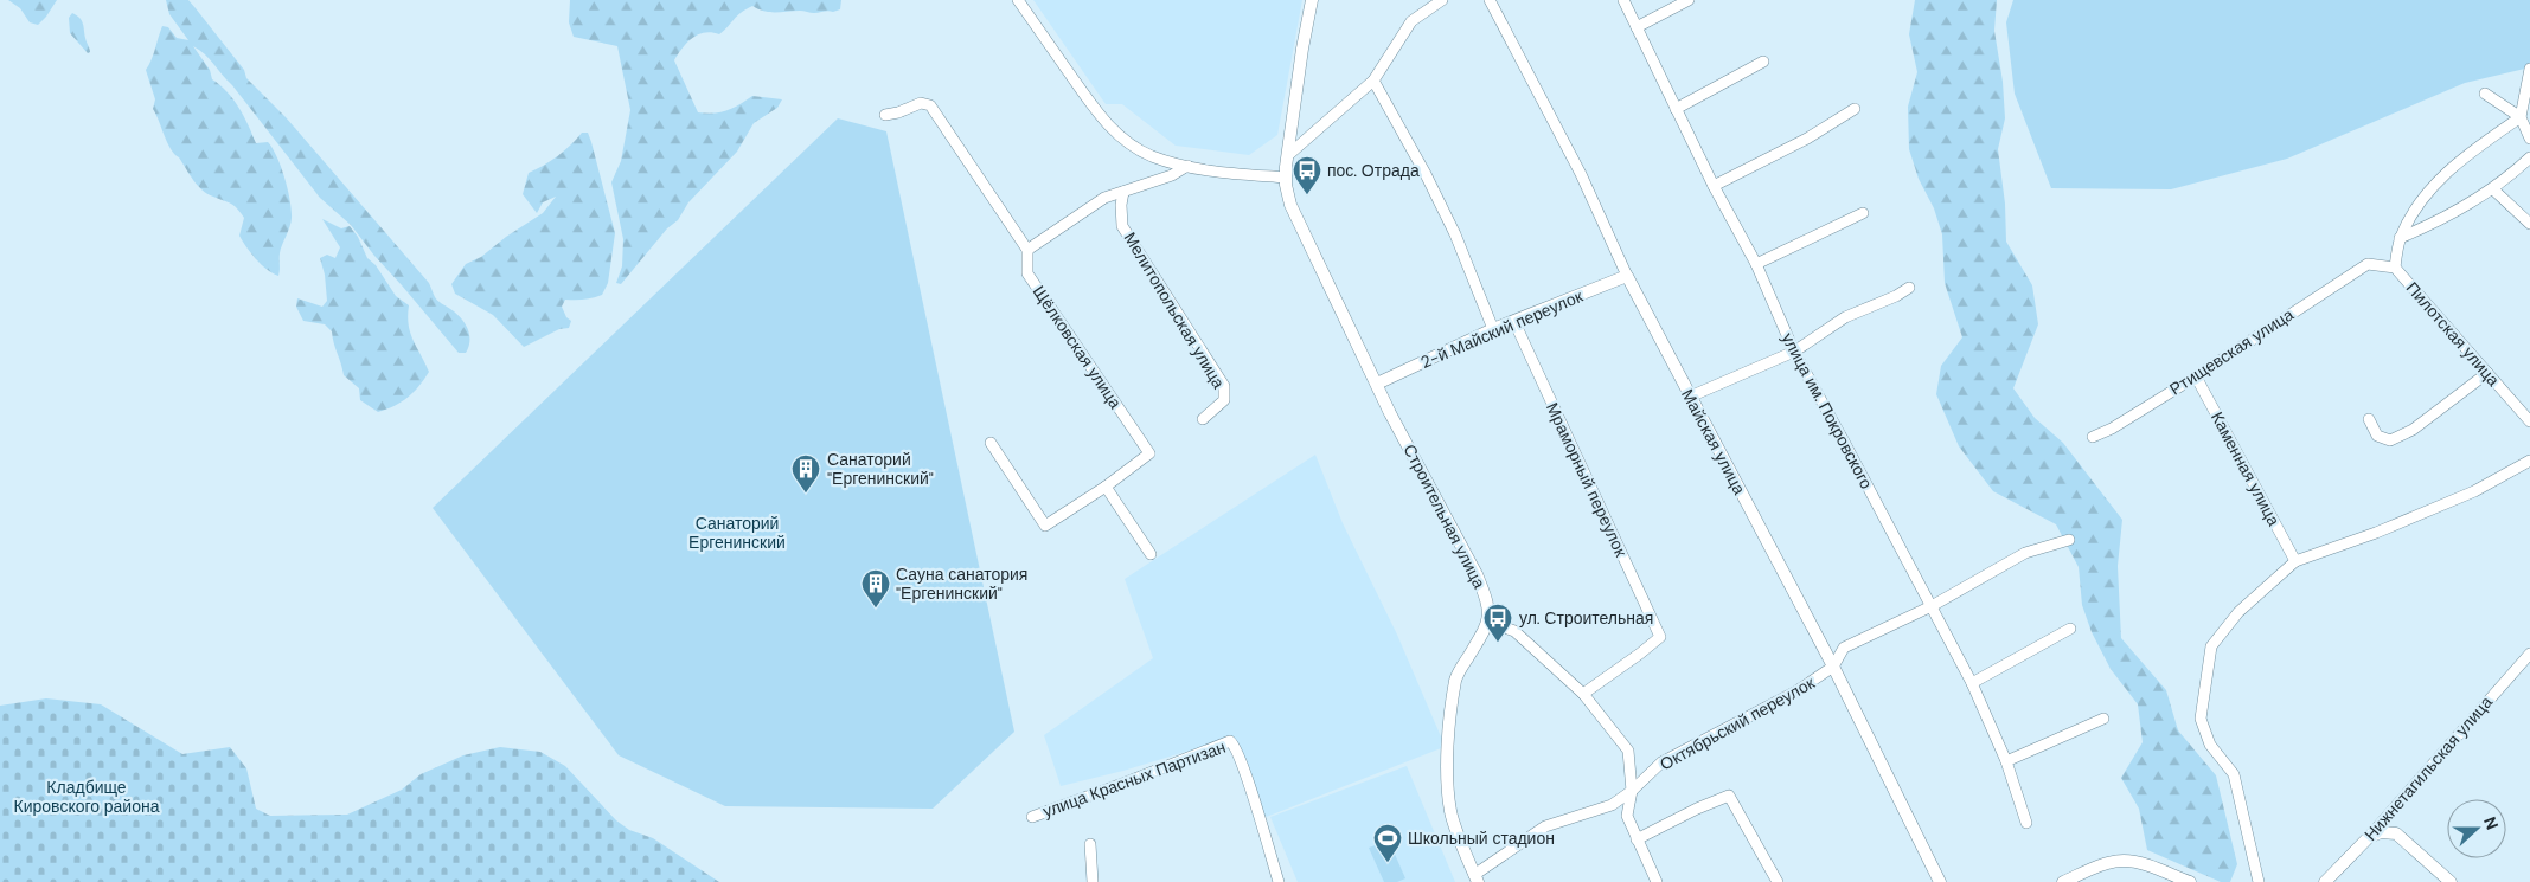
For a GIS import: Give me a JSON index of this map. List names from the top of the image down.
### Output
{
  "streets": {
    "street": [
      "Мелитопольская улица",
      "2-й Майский переулок",
      "Пилотская улица",
      "Щёлковская улица",
      "Ртищевская улица",
      "улица им. Покровского",
      "Майская улица",
      "Каменная улица",
      "Мраморный переулок",
      "Строительная улица",
      "Октябрьский переулок",
      "Нижнетагильская улица",
      "улица Красных Партизан"
    ]
  },
  "crossings": [
    ["2-й Майский переулок", "Майская улица"],
    ["2-й Майский переулок", "Мраморный переулок"],
    ["2-й Майский переулок", "Строительная улица"],
    ["Пилотская улица", "Ртищевская улица"],
    ["Ртищевская улица", "Каменная улица"],
    ["улица им. Покровского", "Октябрьский переулок"],
    ["Майская улица", "Октябрьский переулок"]
  ],
  "parks": ["Санаторий Ергенинский", "Кладбище Кировского района"],
  "places": {
    "bus stop": ["пос. Отрада", "ул. Строительная"],
    "building": ["Санаторий \"Ергенинский\"", "Сауна санатория \"Ергенинский\""],
    "sports": ["Школьный стадион"]
  },
  "north": "right"
}
